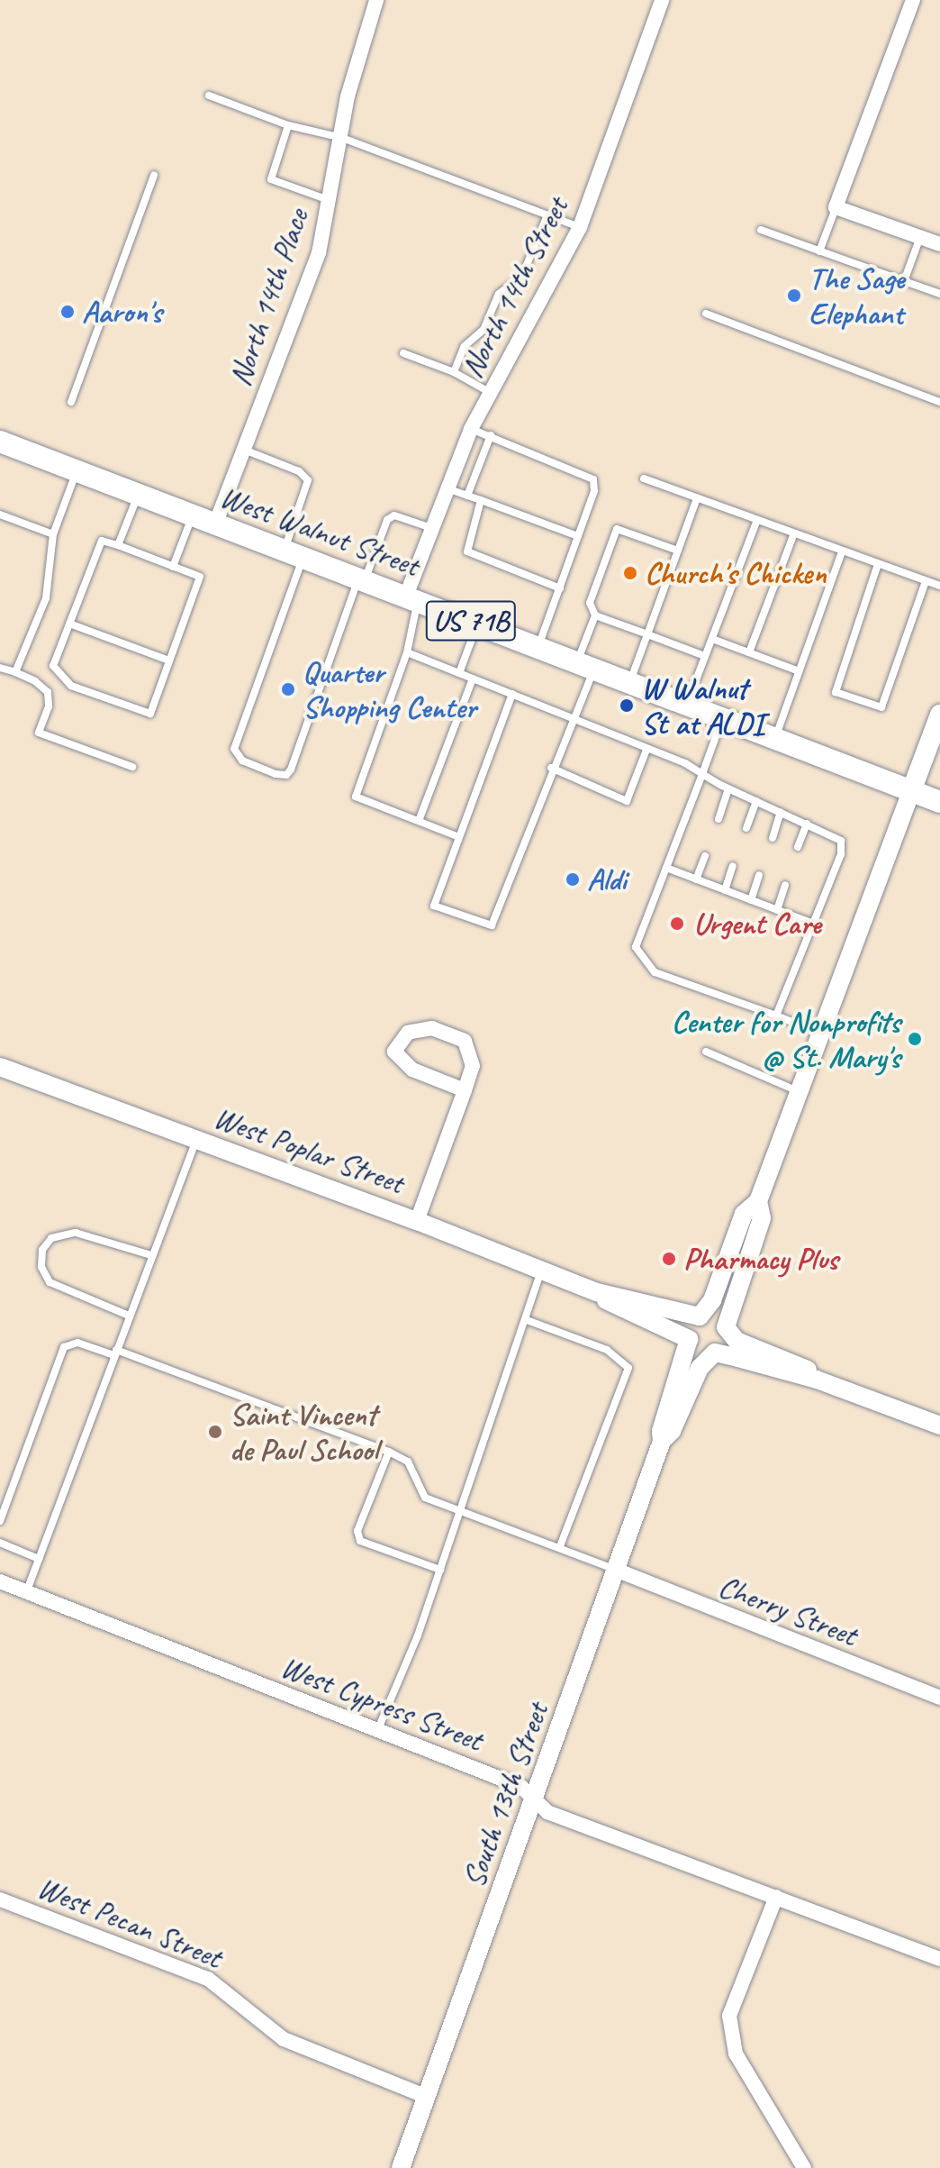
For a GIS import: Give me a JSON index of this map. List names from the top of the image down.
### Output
{
  "streets": {
    "main road": ["West Walnut Street", "US 71B"],
    "street": [
      "North 14th Street",
      "North 14th Place",
      "West Poplar Street",
      "Cherry Street",
      "West Cypress Street",
      "South 13th Street",
      "West Pecan Street"
    ]
  },
  "crossings": [
    ["North 14th Street", "West Walnut Street"],
    ["North 14th Place", "West Walnut Street"],
    ["West Poplar Street", "South 13th Street"],
    ["Cherry Street", "South 13th Street"],
    ["West Cypress Street", "South 13th Street"],
    ["South 13th Street", "West Pecan Street"]
  ],
  "places": [
    "The Sage Elephant",
    "Aaron's",
    "Church's Chicken",
    "Quarter Shopping Center",
    "W Walnut St at ALDI",
    "Aldi",
    "Urgent Care",
    "Center for Nonprofits @ St. Mary's",
    "Pharmacy Plus",
    "Saint Vincent de Paul School"
  ]
}
